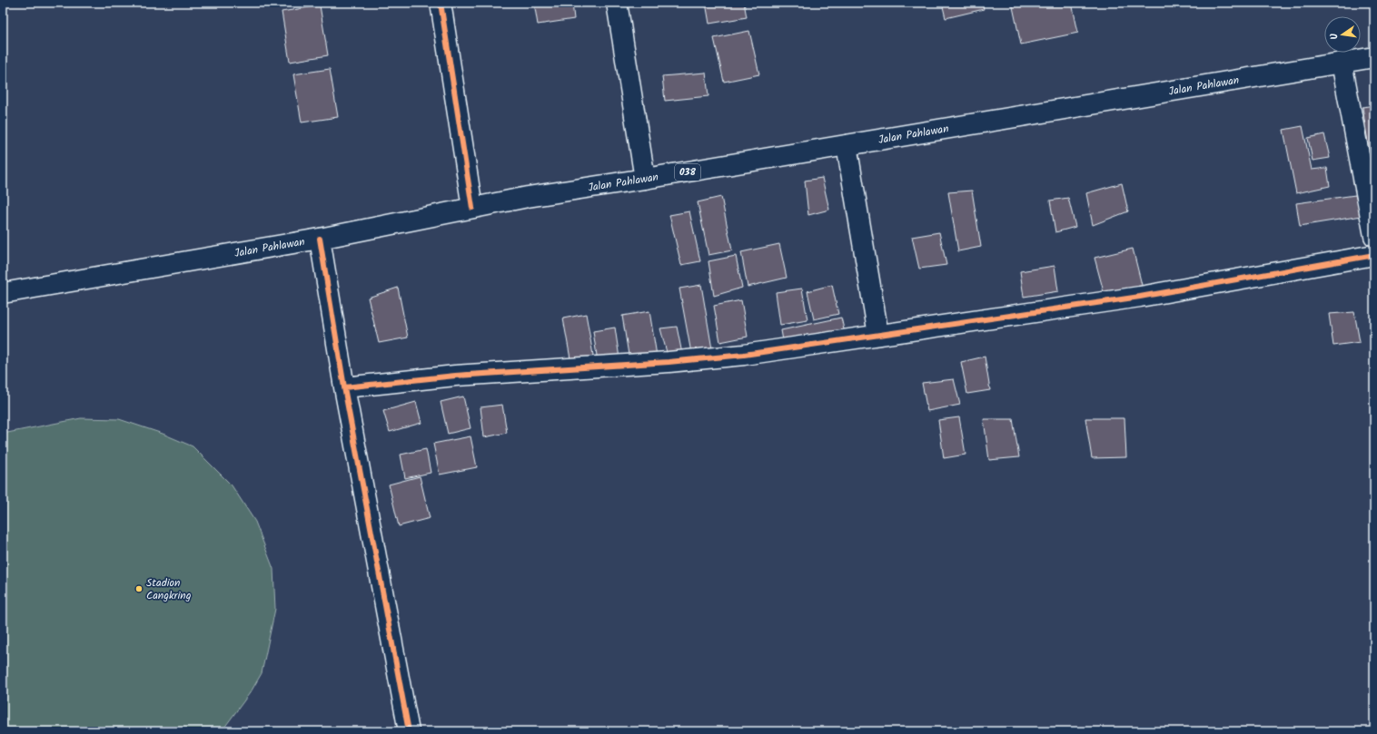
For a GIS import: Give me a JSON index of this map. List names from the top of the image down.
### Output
{
  "streets": {
    "street": ["Jalan Pahlawan", "038"]
  },
  "places": ["Stadion Cangkring"],
  "north": "left"
}
